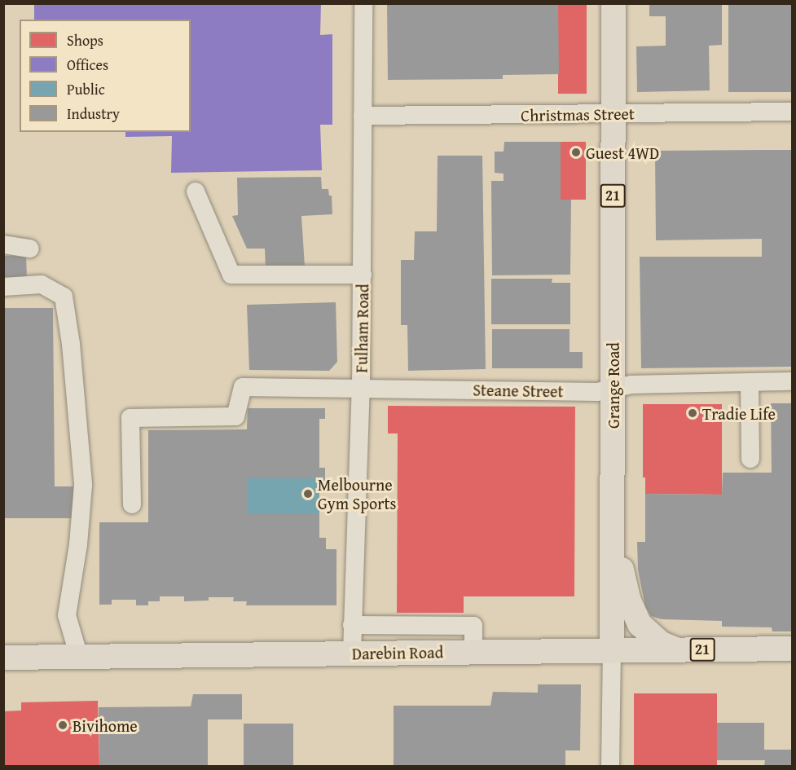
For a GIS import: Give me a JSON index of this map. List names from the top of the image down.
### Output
{
  "streets": {
    "main road": ["21", "Grange Road", "Darebin Road"],
    "street": ["Christmas Street", "Fulham Road", "Steane Street"]
  },
  "crossings": [
    ["Christmas Street", "Fulham Road"],
    ["Christmas Street", "Grange Road"],
    ["Fulham Road", "Steane Street"],
    ["Fulham Road", "Darebin Road"],
    ["Grange Road", "Steane Street"],
    ["Grange Road", "Darebin Road"]
  ],
  "places": [
    "Guest 4WD",
    "Tradie Life",
    "Melbourne Gym Sports",
    "Bivihome"
  ],
  "legend": [
    "Shops",
    "Offices",
    "Public",
    "Industry"
  ]
}
